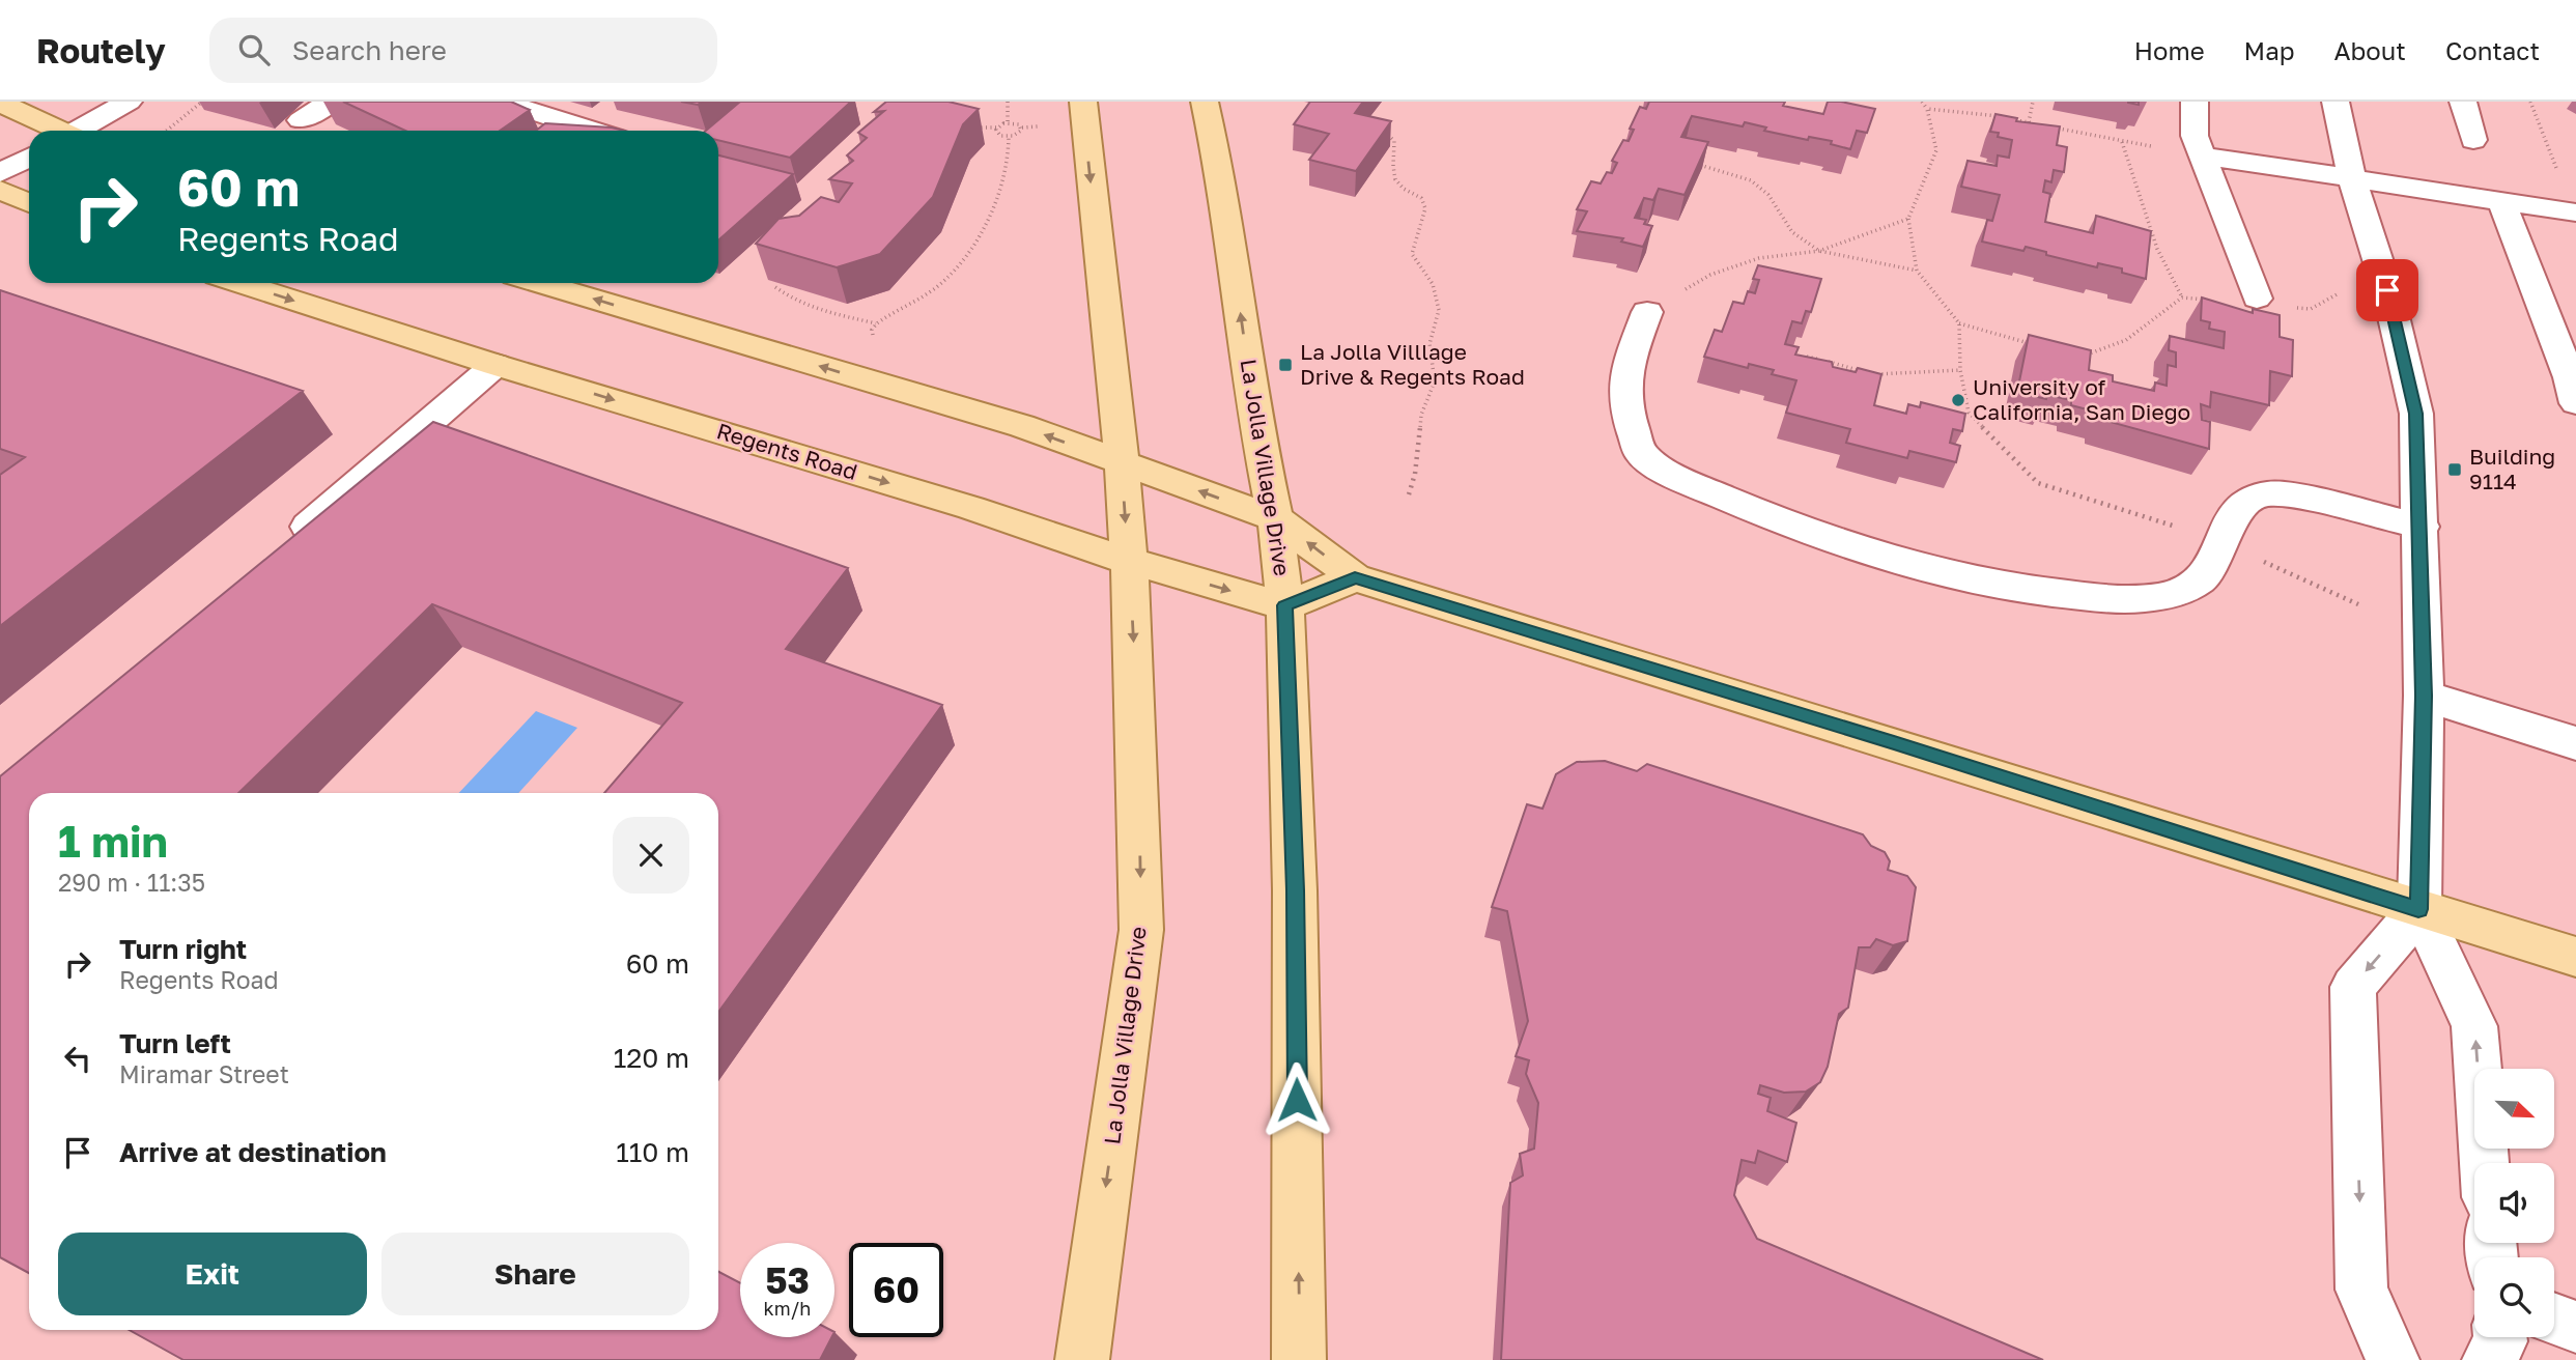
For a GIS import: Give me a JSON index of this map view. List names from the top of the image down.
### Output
{
  "streets": {
    "main road": ["Regents Road", "La Jolla Village Drive"]
  },
  "crossings": [
    ["Regents Road", "La Jolla Village Drive"]
  ],
  "places": {
    "transit": ["La Jolla Villlage Drive & Regents Road", "Building 9114"],
    "other": ["University of California, San Diego"]
  },
  "north": "bottom right",
  "page": {
    "header": "Routely",
    "search": "Search here",
    "nav": [
      "Home",
      "Map",
      "About",
      "Contact"
    ],
    "turn": ["60 m", "Regents Road"],
    "heading": ["1 min", "290 m · 11:35"],
    "list": [
      {
        "name": "Turn right",
        "note": "Regents Road",
        "value": "60 m"
      },
      {
        "name": "Turn left",
        "note": "Miramar Street",
        "value": "120 m"
      },
      {
        "name": "Arrive at destination",
        "value": "110 m"
      }
    ],
    "buttons": ["Exit", "Share"],
    "speed": "53 km/h",
    "limit": "60"
  }
}
